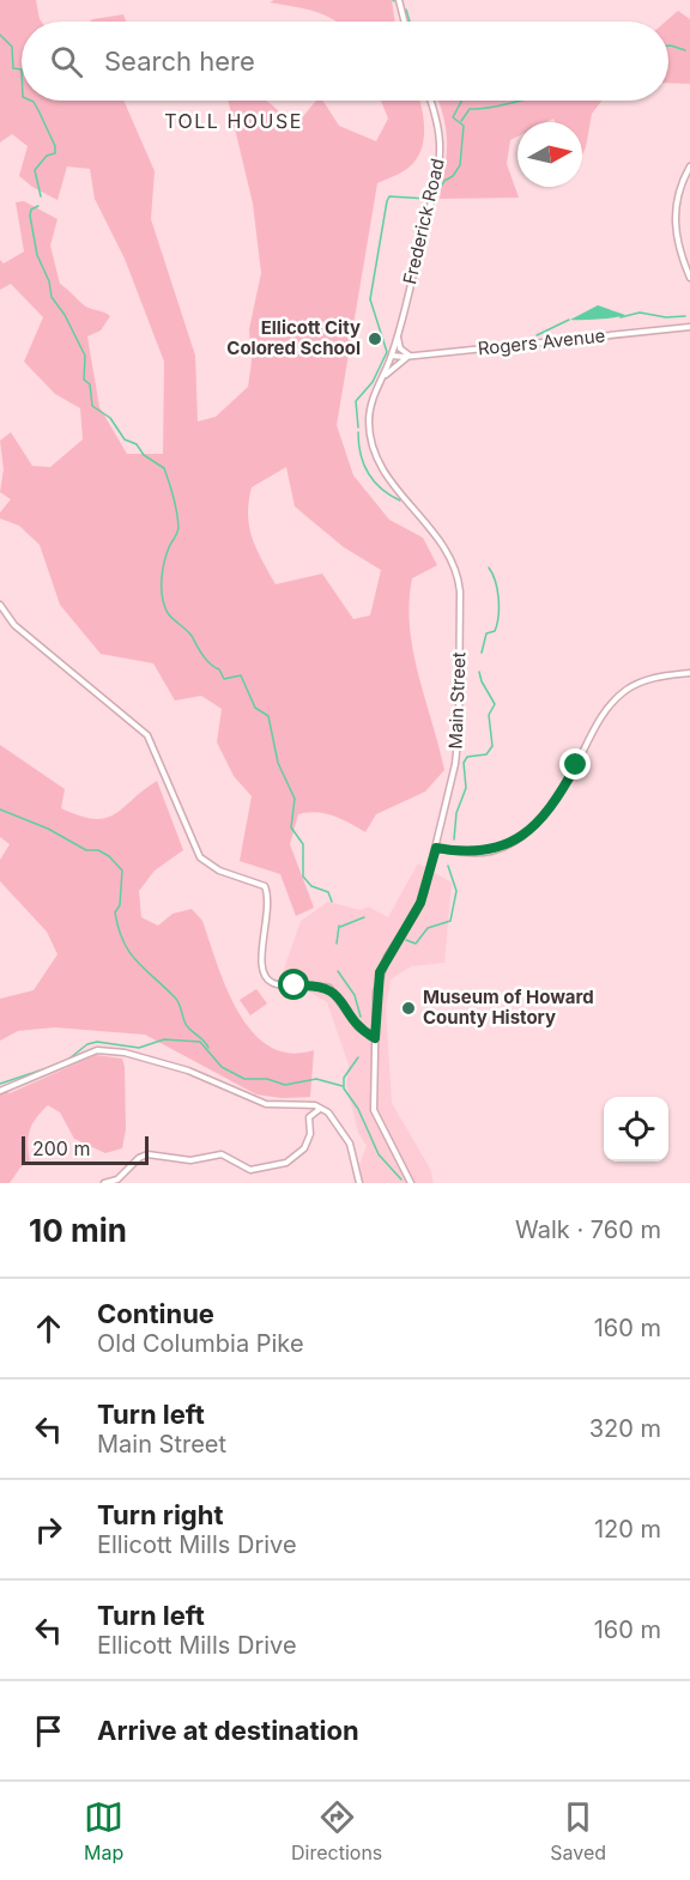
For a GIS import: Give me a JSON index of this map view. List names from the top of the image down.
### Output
{
  "streets": {
    "street": ["Frederick Road", "Rogers Avenue", "Main Street"]
  },
  "crossings": [
    ["Frederick Road", "Rogers Avenue"],
    ["Frederick Road", "Main Street"],
    ["Rogers Avenue", "Main Street"]
  ],
  "districts": ["TOLL HOUSE"],
  "places": ["Ellicott City Colored School", "Museum of Howard County History"],
  "scale_bar": "200 m",
  "north": "right",
  "page": {
    "search": "Search here",
    "scale": "200 m",
    "heading": ["10 min", "Walk · 760 m"],
    "list": [
      ["Continue", "Old Columbia Pike", "160 m"],
      ["Turn left", "Main Street", "320 m"],
      ["Turn right", "Ellicott Mills Drive", "120 m"],
      ["Turn left", "Ellicott Mills Drive", "160 m"],
      "Arrive at destination"
    ],
    "nav": ["Map", "Directions", "Saved"]
  }
}
